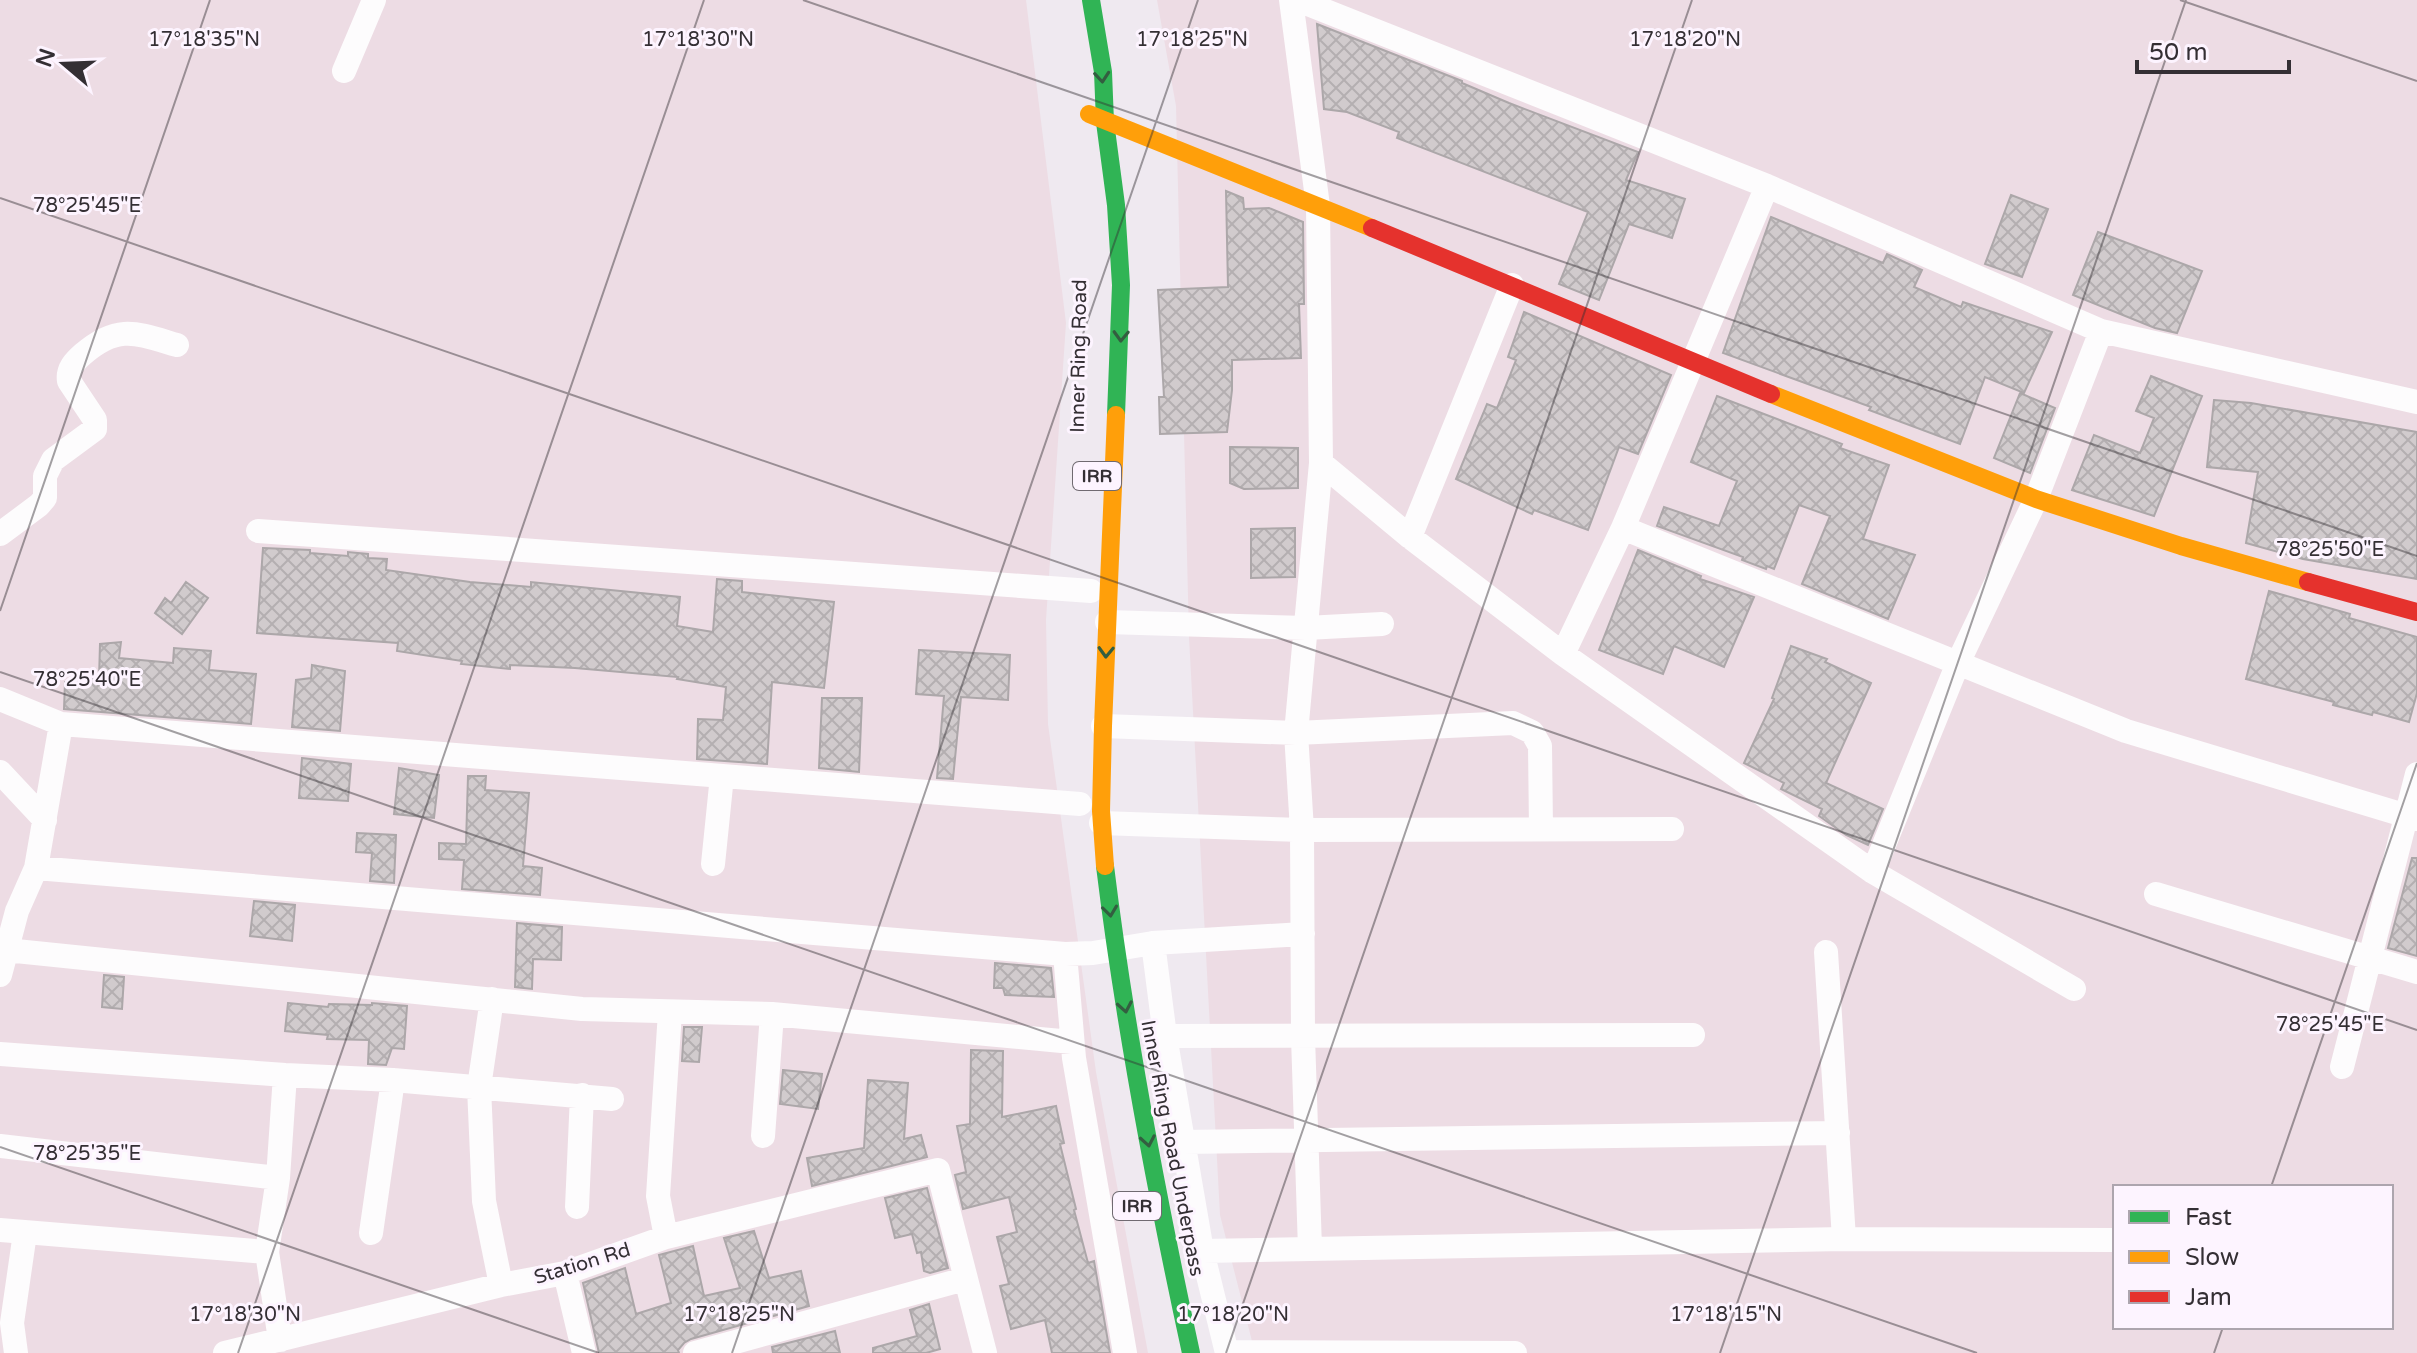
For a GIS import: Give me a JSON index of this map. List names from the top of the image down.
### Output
{
  "streets": {
    "main road": ["Inner Ring Road", "IRR", "Inner Ring Road Underpass"],
    "street": ["Station Rd"]
  },
  "crossings": [
    ["Inner Ring Road", "Inner Ring Road Underpass"]
  ],
  "one_way": ["Inner Ring Road Underpass"],
  "legend": ["Fast", "Slow", "Jam"],
  "scale_bar": "50 m",
  "north": "left",
  "coordinates": [
    "17°18'35\"N",
    "17°18'30\"N",
    "17°18'25\"N",
    "17°18'20\"N",
    "78°25'45\"E",
    "78°25'50\"E",
    "78°25'40\"E",
    "78°25'35\"E",
    "17°18'15\"N"
  ]
}
